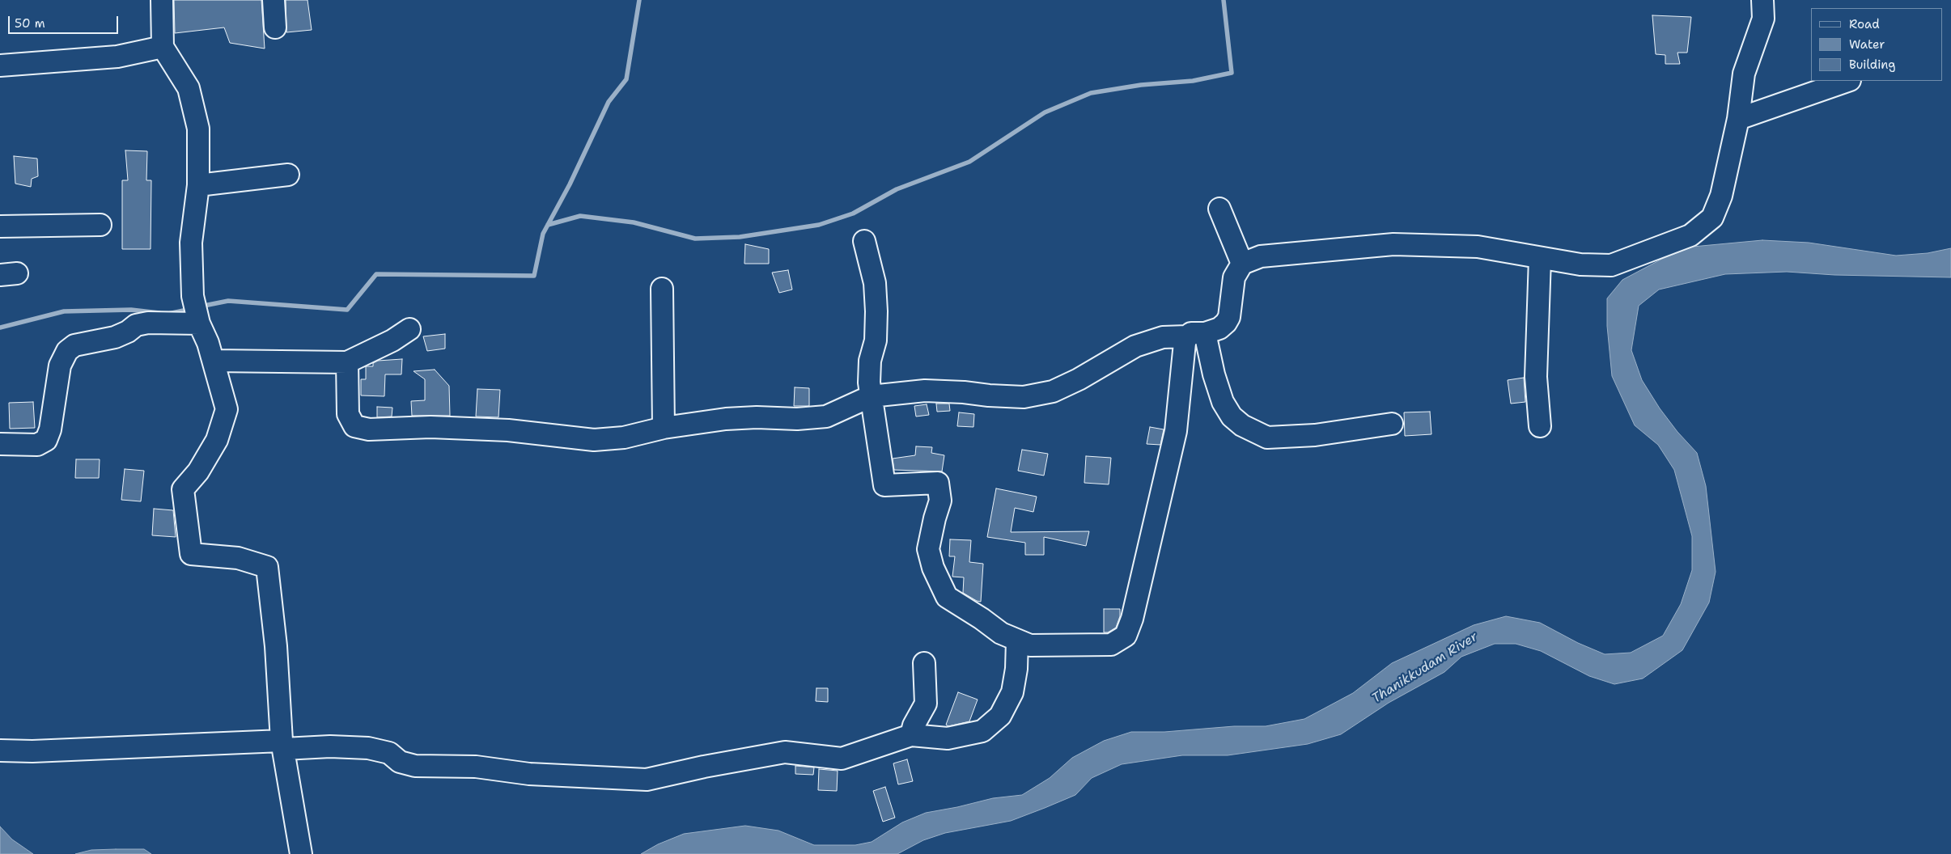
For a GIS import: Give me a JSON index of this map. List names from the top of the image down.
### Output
{
  "water": ["Thanikkudam River"],
  "legend": ["Road", "Water", "Building"],
  "scale_bar": "50 m"
}
